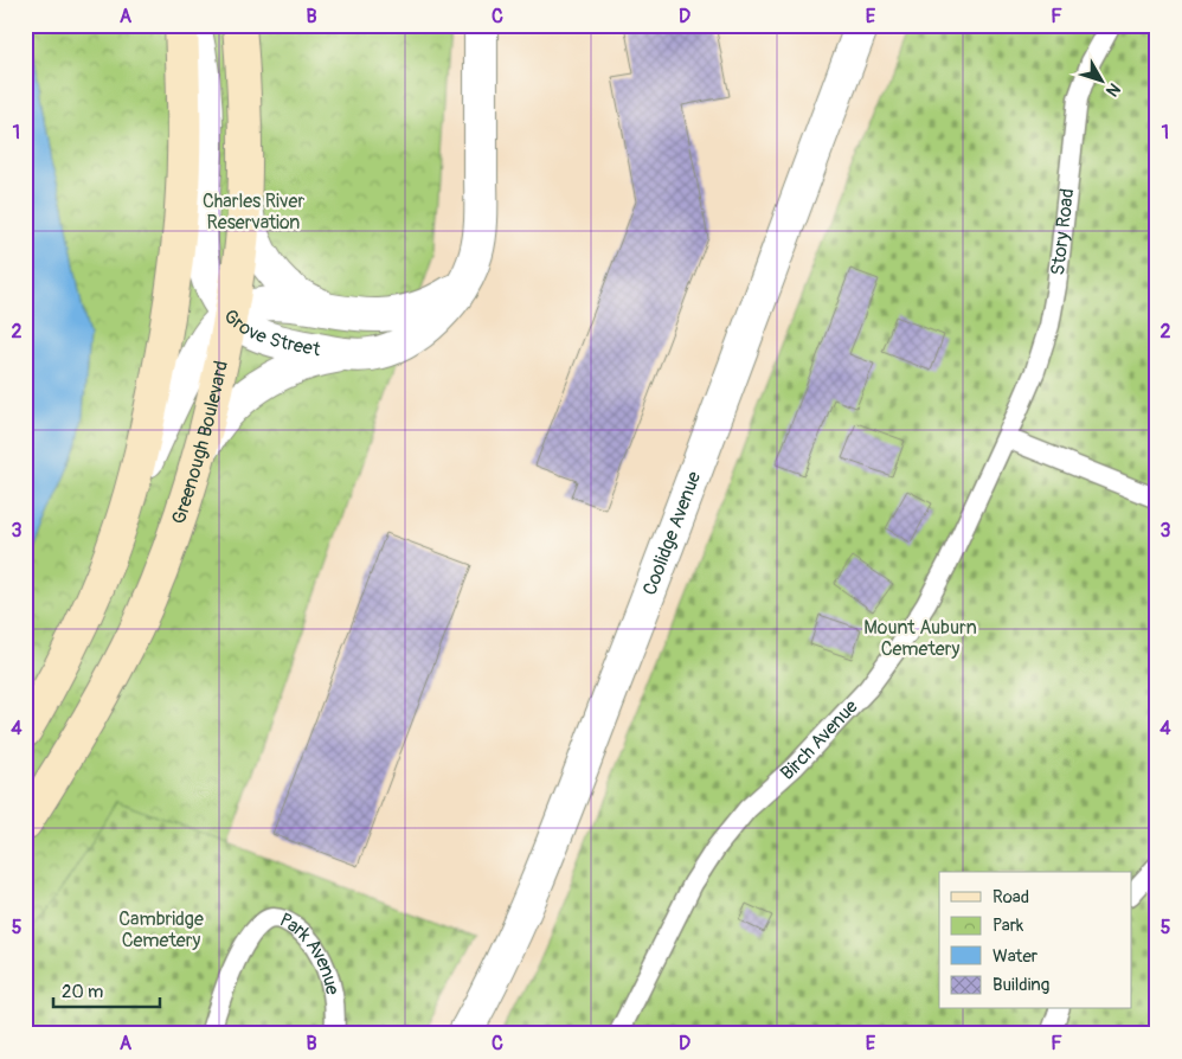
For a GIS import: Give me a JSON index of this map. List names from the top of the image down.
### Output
{
  "streets": {
    "main road": ["Greenough Boulevard"],
    "street": ["Grove Street", "Coolidge Avenue"],
    "lane": ["Story Road", "Birch Avenue", "Park Avenue"]
  },
  "crossings": [
    ["Story Road", "Birch Avenue"],
    ["Grove Street", "Greenough Boulevard"]
  ],
  "parks": ["Charles River Reservation", "Mount Auburn Cemetery", "Cambridge Cemetery"],
  "legend": [
    "Road",
    "Park",
    "Water",
    "Building"
  ],
  "scale_bar": "20 m",
  "north": "bottom right",
  "grid": {
    "columns": [
      "A",
      "B",
      "C",
      "D",
      "E",
      "F"
    ],
    "rows": [
      "1",
      "2",
      "3",
      "4",
      "5"
    ]
  }
}
